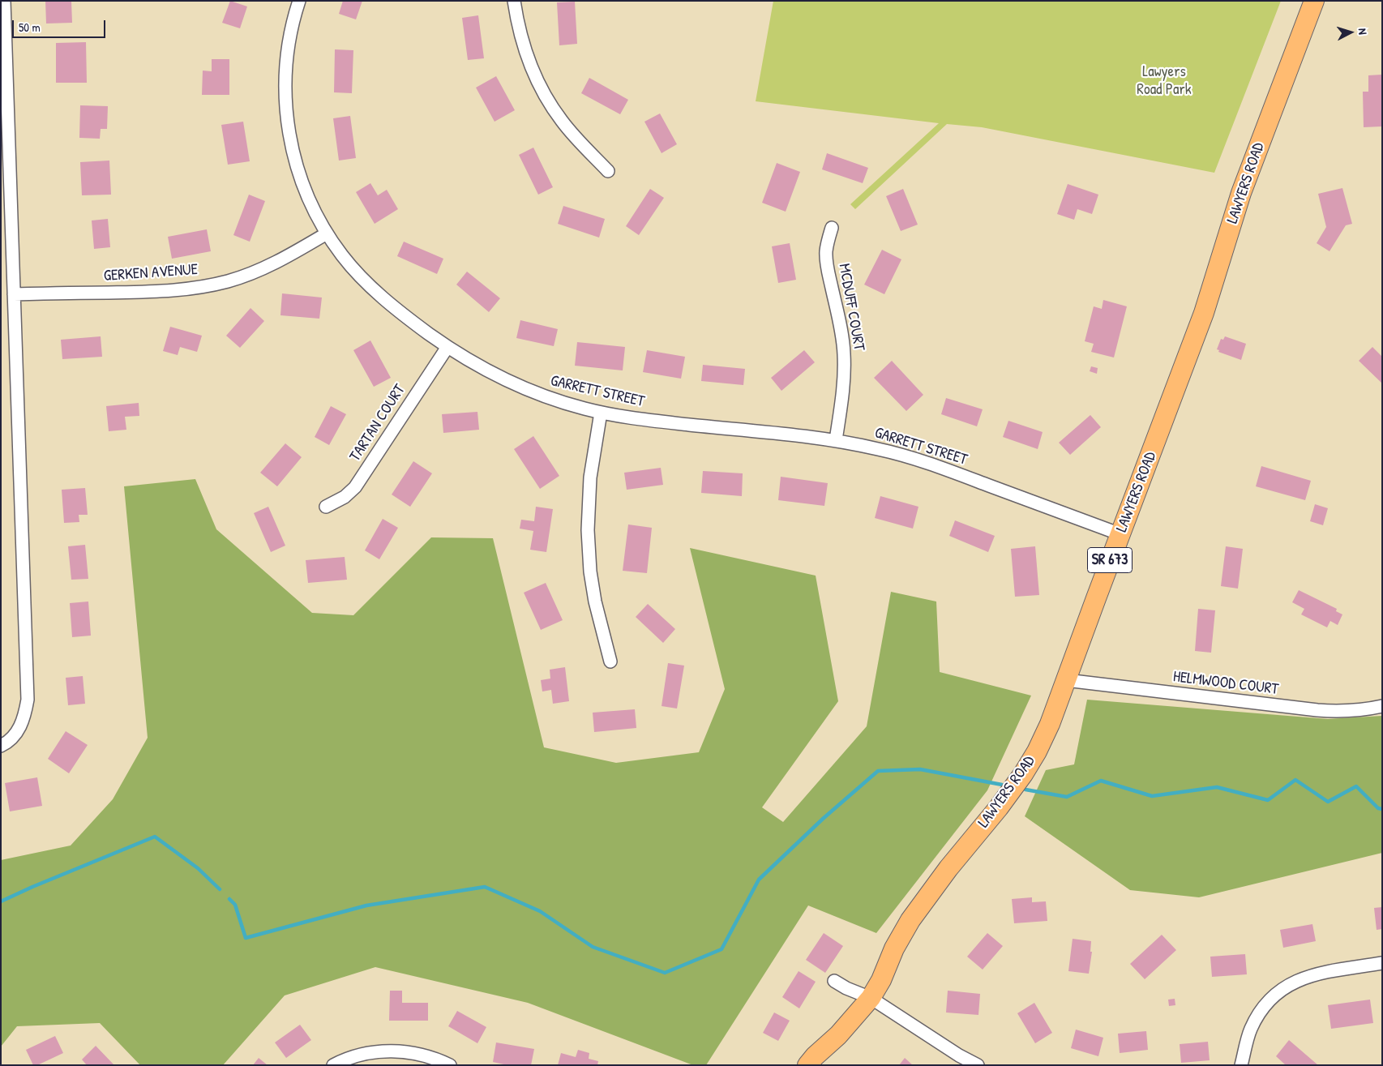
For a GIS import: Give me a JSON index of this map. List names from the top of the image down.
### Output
{
  "streets": {
    "main road": ["LAWYERS ROAD", "SR 673"],
    "street": [
      "GERKEN AVENUE",
      "MCDUFF COURT",
      "GARRETT STREET",
      "TARTAN COURT",
      "HELMWOOD COURT"
    ]
  },
  "crossings": [
    ["LAWYERS ROAD", "GARRETT STREET"],
    ["LAWYERS ROAD", "HELMWOOD COURT"],
    ["GERKEN AVENUE", "GARRETT STREET"],
    ["MCDUFF COURT", "GARRETT STREET"],
    ["GARRETT STREET", "TARTAN COURT"]
  ],
  "parks": ["Lawyers Road Park"],
  "scale_bar": "50 m",
  "north": "right"
}
